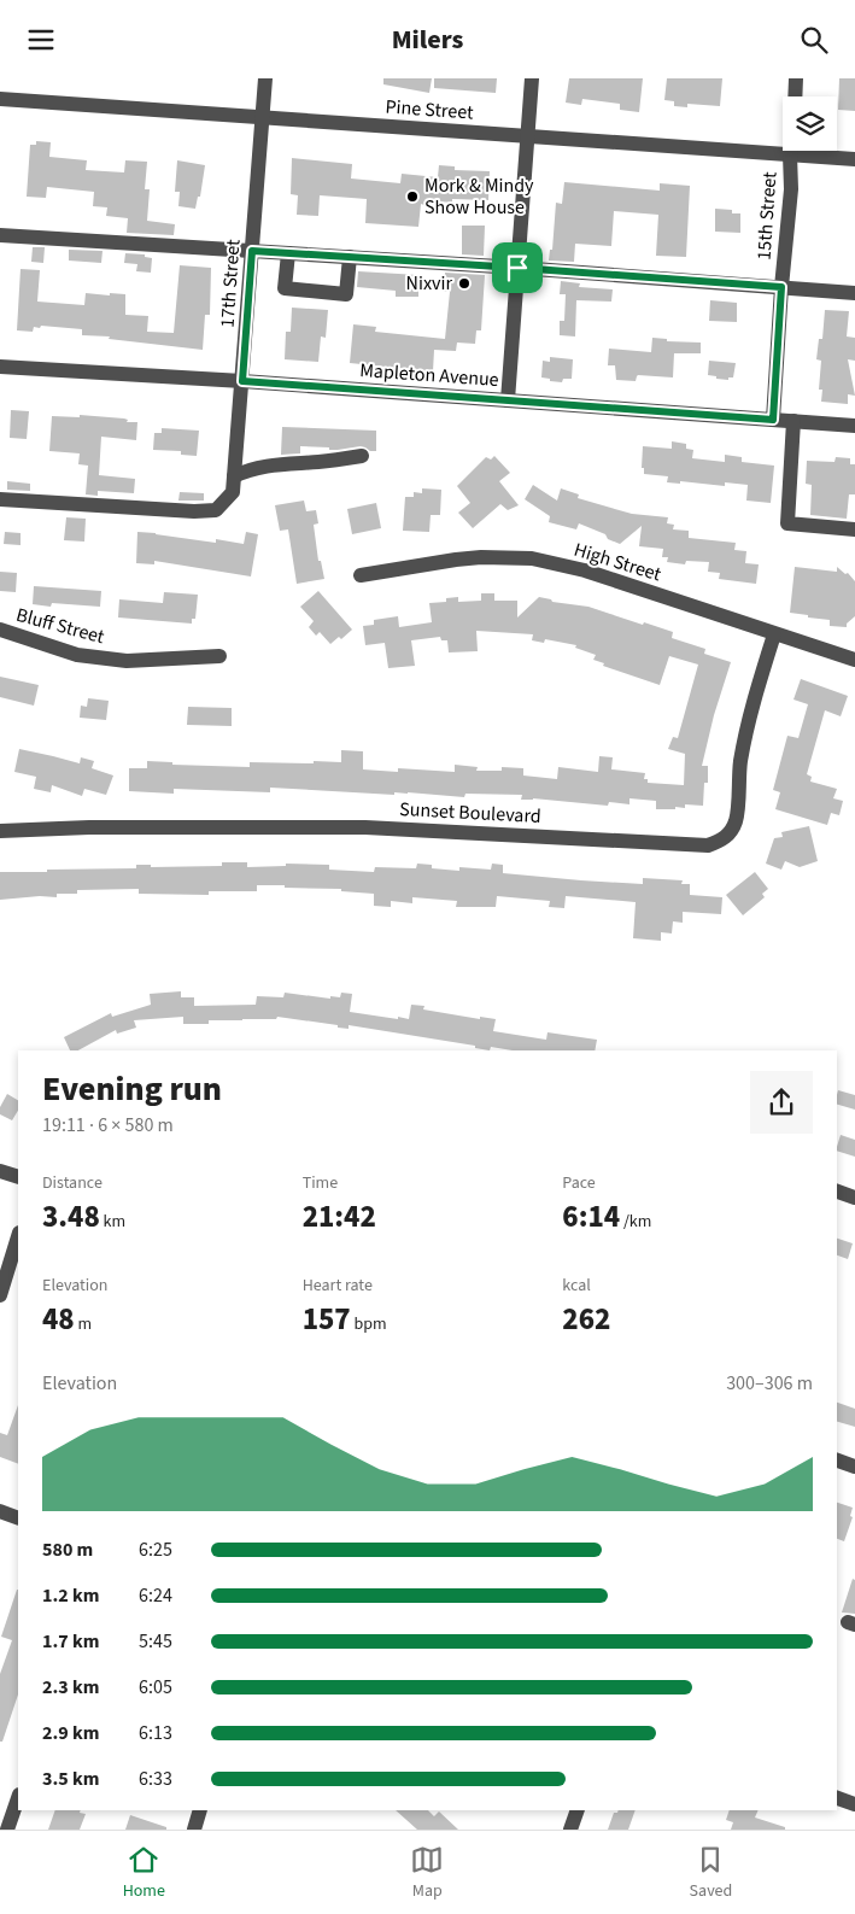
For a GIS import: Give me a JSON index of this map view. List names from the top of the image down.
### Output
{
  "streets": {
    "street": [
      "Pine Street",
      "15th Street",
      "17th Street",
      "Mapleton Avenue",
      "High Street",
      "Bluff Street",
      "Sunset Boulevard"
    ]
  },
  "crossings": [
    ["Pine Street", "15th Street"],
    ["Pine Street", "17th Street"],
    ["15th Street", "Mapleton Avenue"],
    ["17th Street", "Mapleton Avenue"],
    ["High Street", "Sunset Boulevard"]
  ],
  "places": ["Mork & Mindy Show House", "Nixvir"],
  "page": {
    "header": "Milers",
    "heading": ["Evening run", "19:11 · 6 × 580 m"],
    "stats": [
      ["Distance", "3.48 km"],
      ["Time", "21:42"],
      ["Pace", "6:14 /km"],
      ["Elevation", "48 m"],
      ["Heart rate", "157 bpm"],
      ["kcal", "262"]
    ],
    "chart": ["Elevation", "300–306 m"],
    "list": [
      {
        "name": "580 m",
        "note": "6:25"
      },
      {
        "name": "1.2 km",
        "note": "6:24"
      },
      {
        "name": "1.7 km",
        "note": "5:45"
      },
      {
        "name": "2.3 km",
        "note": "6:05"
      },
      {
        "name": "2.9 km",
        "note": "6:13"
      },
      {
        "name": "3.5 km",
        "note": "6:33"
      }
    ],
    "tabs": ["Home", "Map", "Saved"]
  }
}
